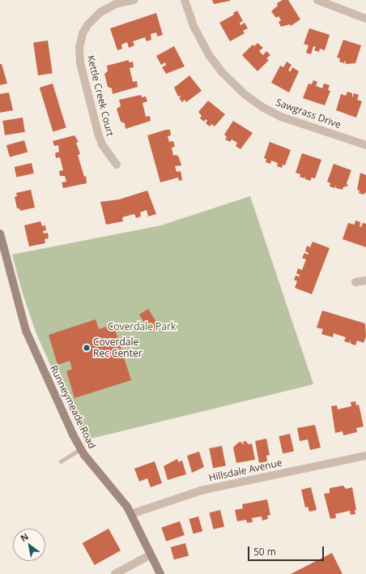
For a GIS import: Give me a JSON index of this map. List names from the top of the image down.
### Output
{
  "streets": {
    "street": [
      "Kettle Creek Court",
      "Sawgrass Drive",
      "Runneymeade Road",
      "Hillsdale Avenue"
    ]
  },
  "crossings": [
    ["Runneymeade Road", "Hillsdale Avenue"]
  ],
  "parks": ["Coverdale Park"],
  "places": ["Coverdale Rec Center"],
  "scale_bar": "50 m",
  "north": "top left"
}
